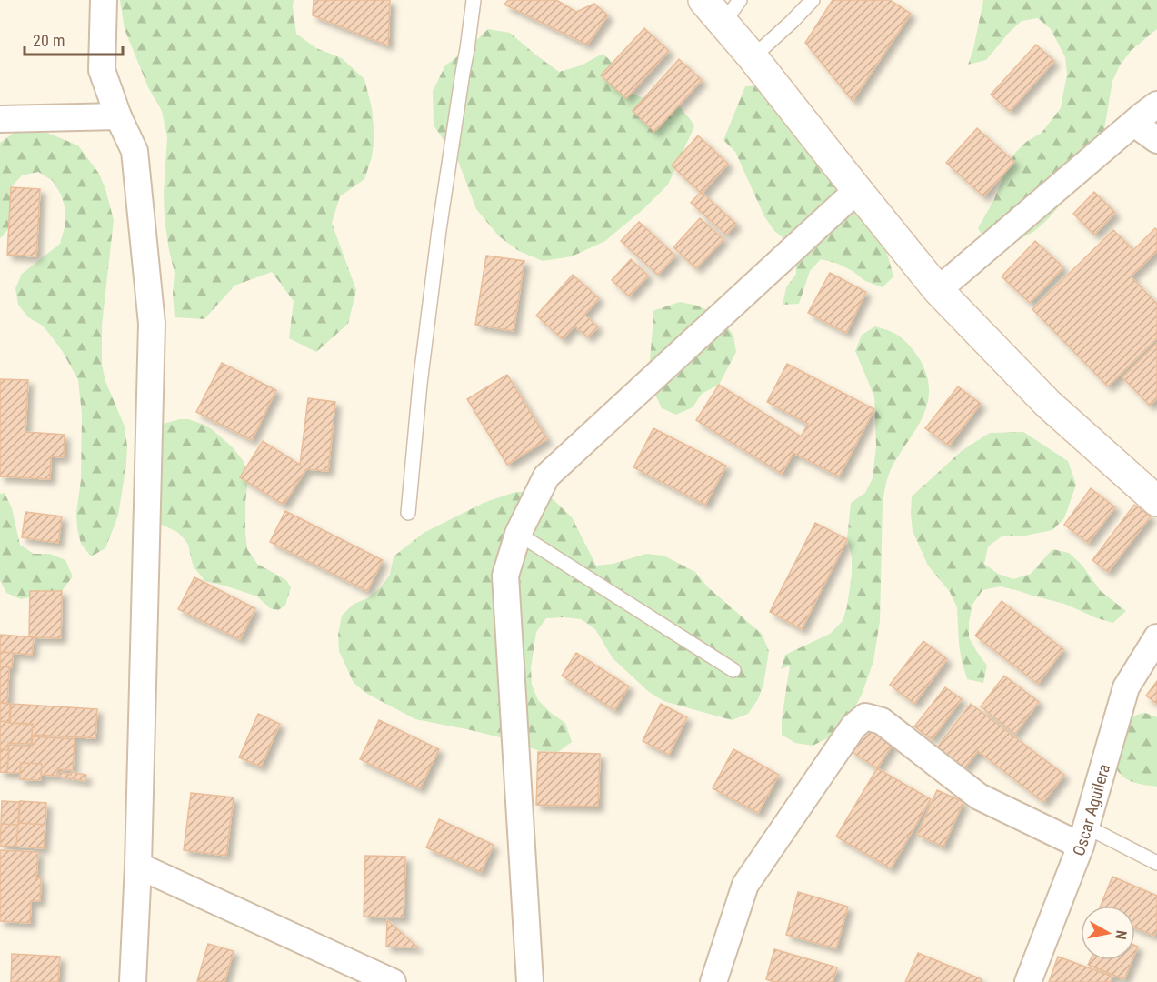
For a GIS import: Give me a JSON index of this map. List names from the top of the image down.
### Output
{
  "streets": {
    "street": ["Oscar Aguilera"]
  },
  "scale_bar": "20 m",
  "north": "right"
}
